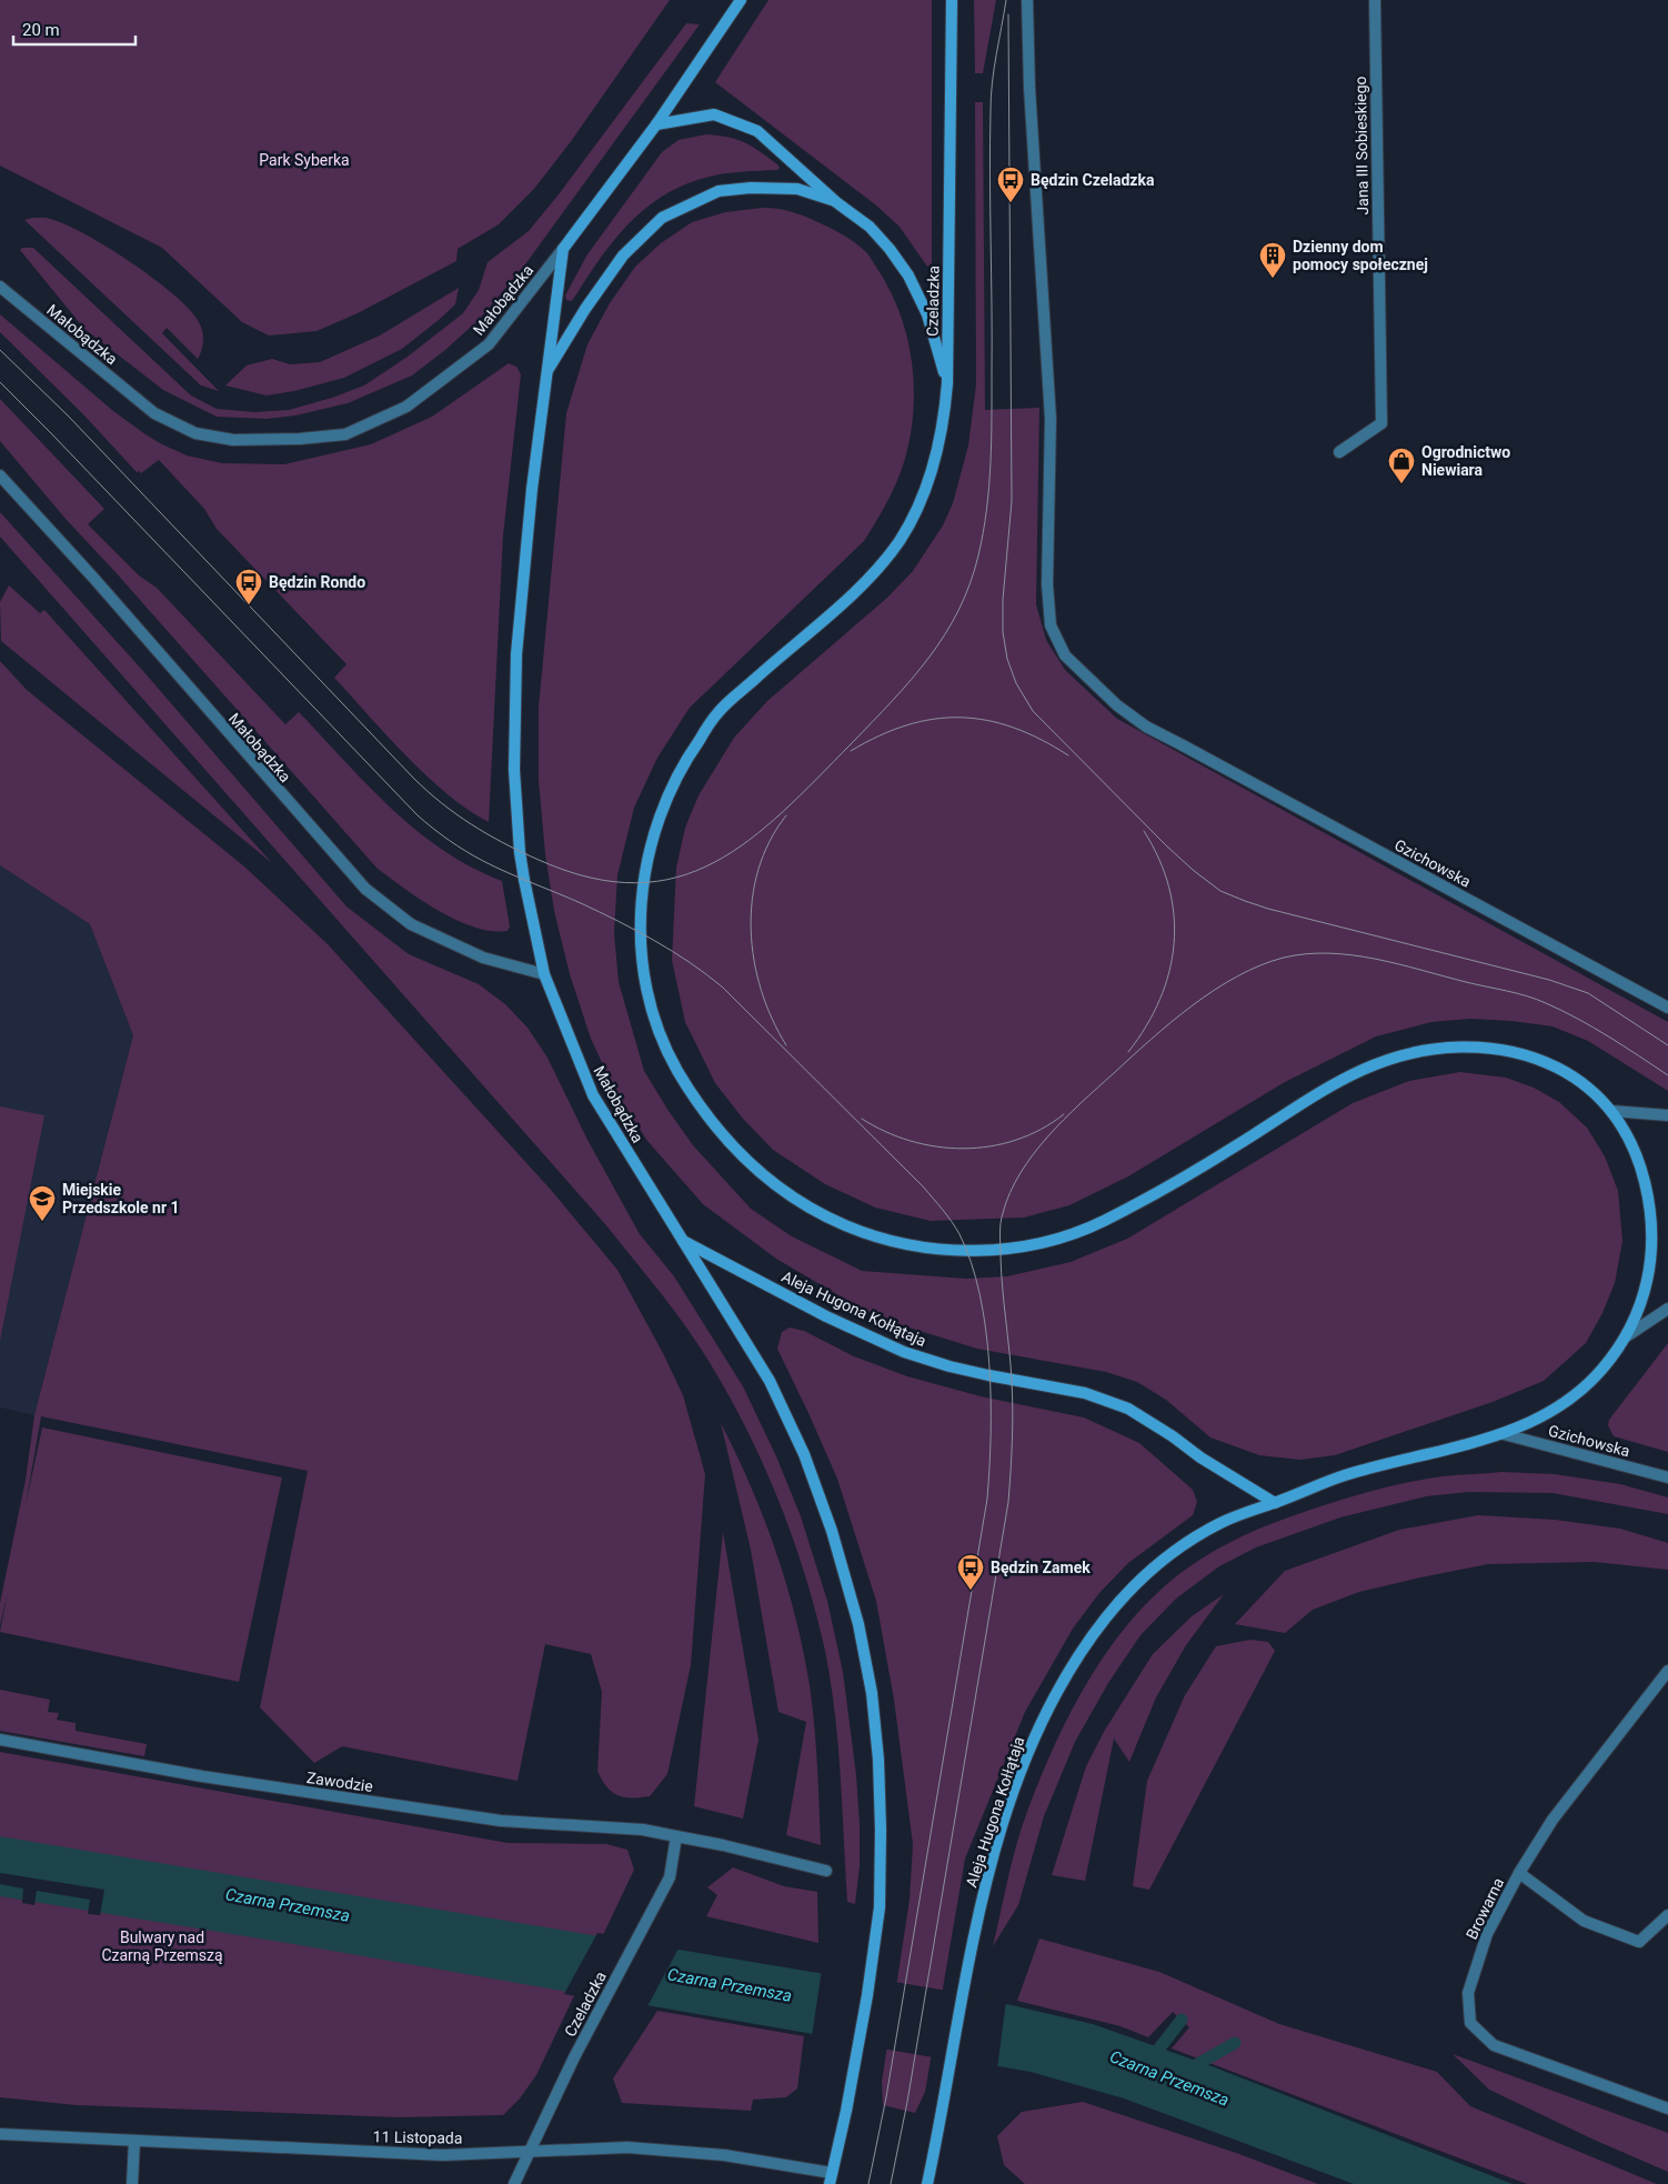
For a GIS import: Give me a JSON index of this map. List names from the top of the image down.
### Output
{
  "streets": {
    "main road": ["Małobądzka", "Czeladzka", "Aleja Hugona Kołłątaja"],
    "street": [
      "Jana III Sobieskiego",
      "Gzichowska",
      "Zawodzie",
      "Browarna",
      "11 Listopada"
    ]
  },
  "crossings": [
    ["Małobądzka", "Czeladzka"],
    ["Małobądzka", "Aleja Hugona Kołłątaja"],
    ["Czeladzka", "Zawodzie"],
    ["Czeladzka", "11 Listopada"]
  ],
  "water": ["Czarna Przemsza"],
  "parks": ["Park Syberka", "Bulwary nad Czarną Przemszą"],
  "places": {
    "bus stop": ["Będzin Czeladzka", "Będzin Rondo", "Będzin Zamek"],
    "building": ["Dzienny dom pomocy społecznej"],
    "shop": ["Ogrodnictwo Niewiara"],
    "school or university": ["Miejskie Przedszkole nr 1"]
  },
  "scale_bar": "20 m"
}
